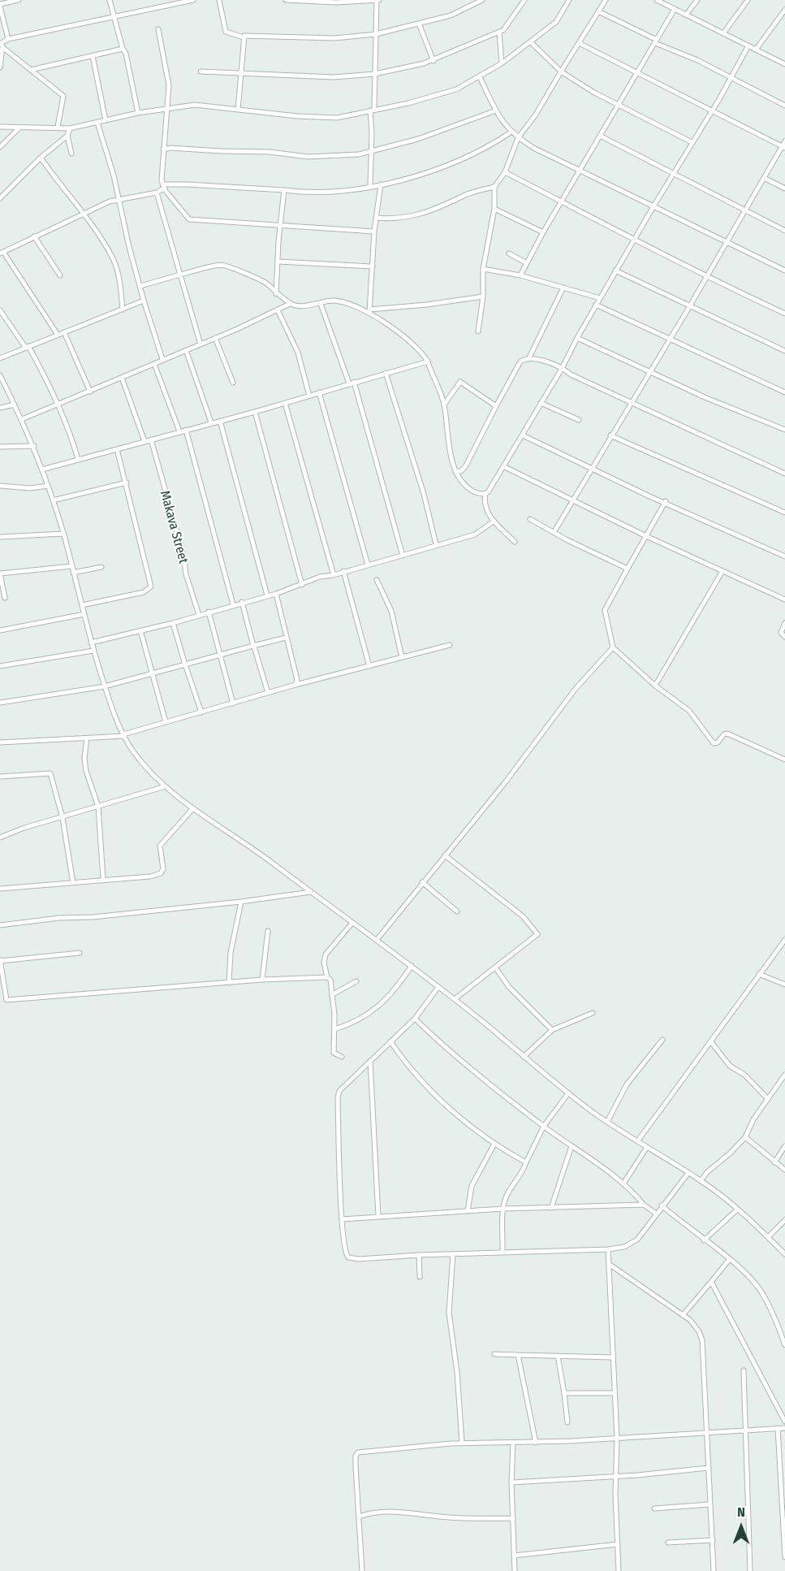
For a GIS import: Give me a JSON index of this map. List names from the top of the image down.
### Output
{
  "streets": {
    "street": ["Makava Street"]
  },
  "north": "top"
}
